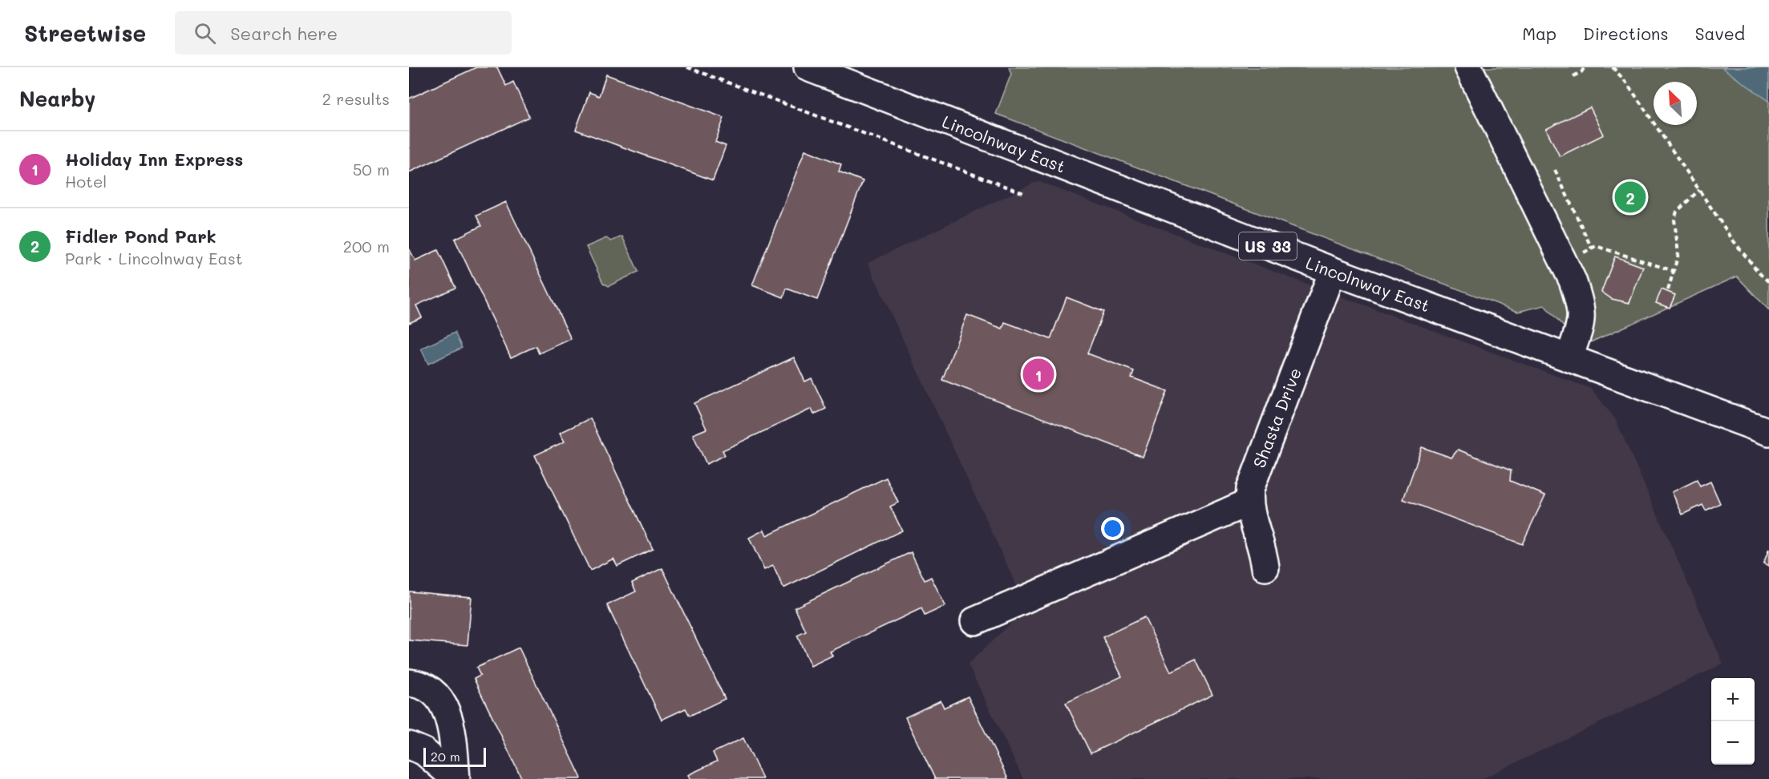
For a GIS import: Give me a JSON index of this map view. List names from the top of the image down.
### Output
{
  "streets": {
    "main road": ["Lincolnway East", "US 33", "Shasta Drive"]
  },
  "crossings": [
    ["Lincolnway East", "Shasta Drive"]
  ],
  "scale_bar": "20 m",
  "north": "top left",
  "page": {
    "header": "Streetwise",
    "search": "Search here",
    "nav": ["Map", "Directions", "Saved"],
    "heading": ["Nearby", "2 results"],
    "list": [
      {
        "mark": "1",
        "name": "Holiday Inn Express",
        "note": "Hotel",
        "value": "50 m"
      },
      {
        "mark": "2",
        "name": "Fidler Pond Park",
        "note": "Park · Lincolnway East",
        "value": "200 m"
      }
    ],
    "pins": ["2", "1"],
    "map_buttons": ["+", "−"],
    "scale": "20 m"
  }
}
